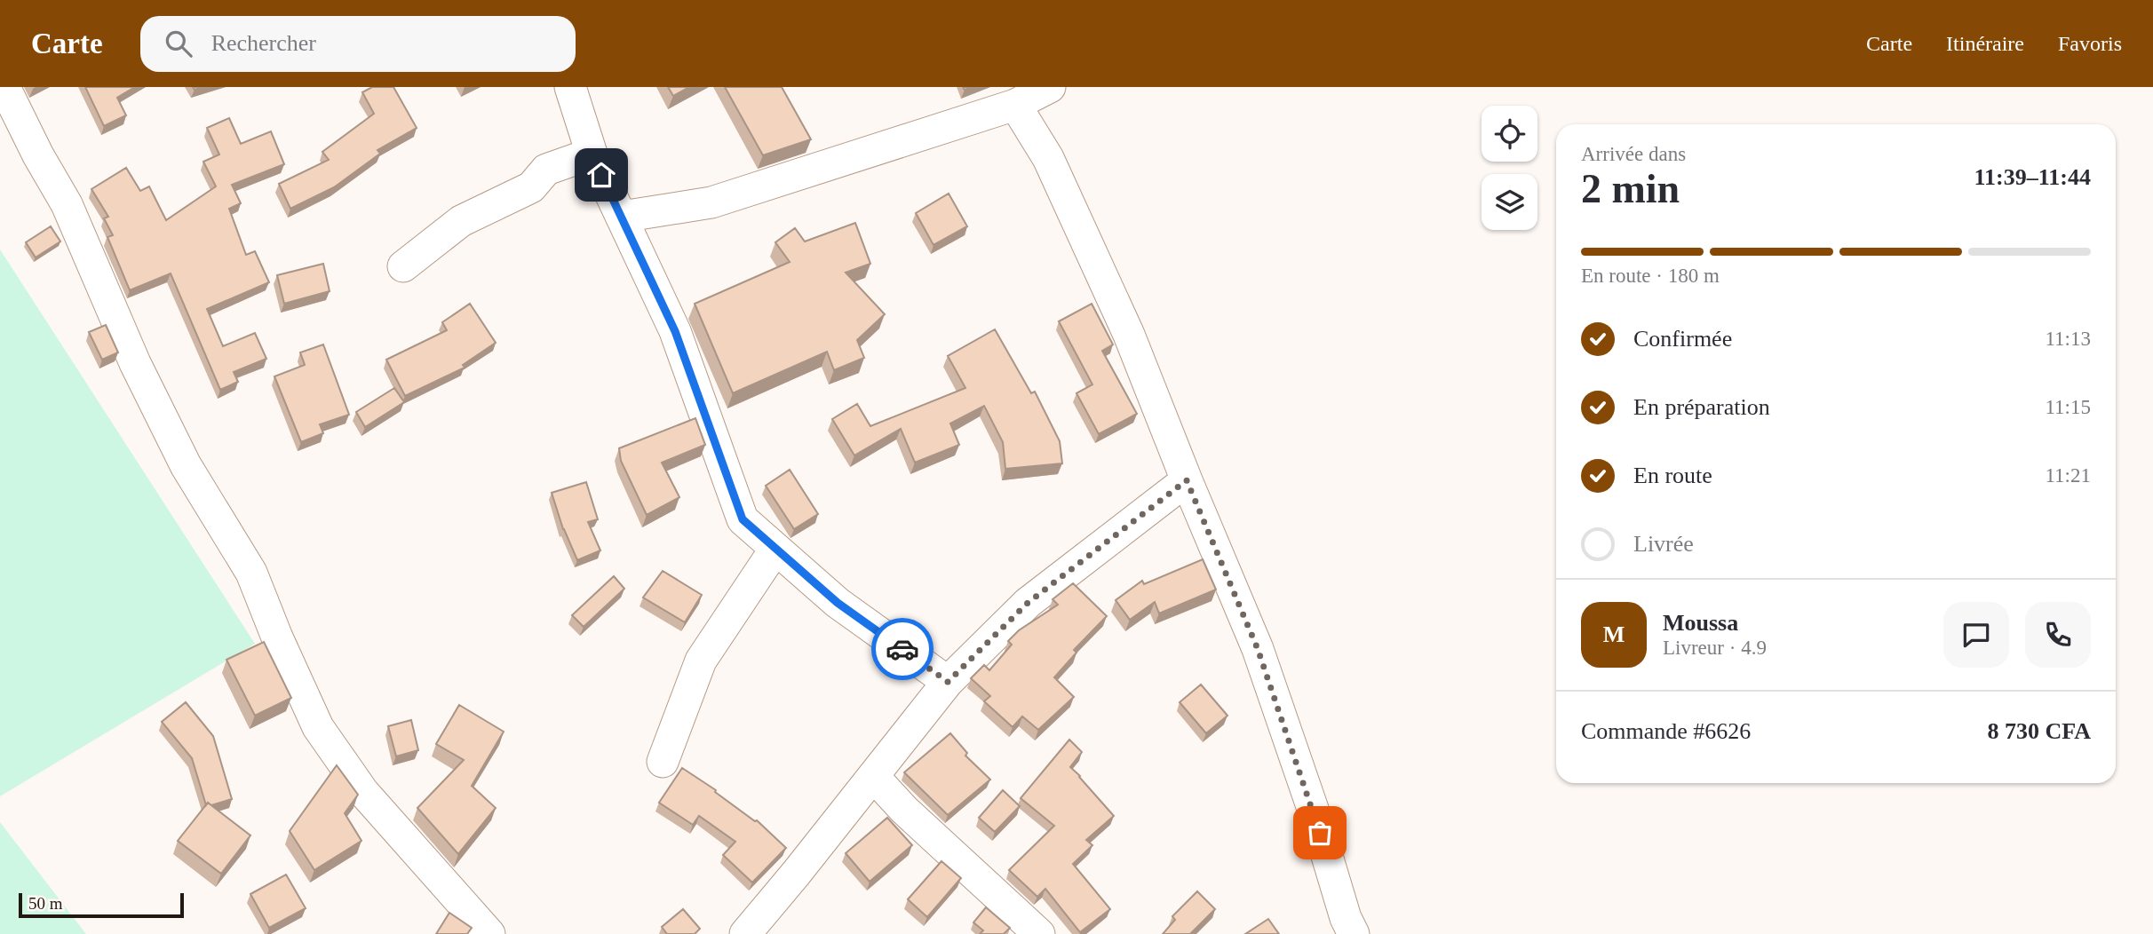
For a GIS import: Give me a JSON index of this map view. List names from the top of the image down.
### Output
{
  "scale_bar": "50 m",
  "page": {
    "header": "Carte",
    "search": "Rechercher",
    "nav": ["Carte", "Itinéraire", "Favoris"],
    "heading": ["2 min", "Arrivée dans", "11:39–11:44"],
    "panel": [
      "Moussa",
      "Livreur · 4.9",
      "Commande #6626",
      "8 730 CFA"
    ],
    "bar": "En route · 180 m",
    "list": [
      ["Confirmée", "11:13"],
      ["En préparation", "11:15"],
      ["En route", "11:21"],
      "Livrée"
    ],
    "round": "M",
    "scale": "50 m"
  }
}
